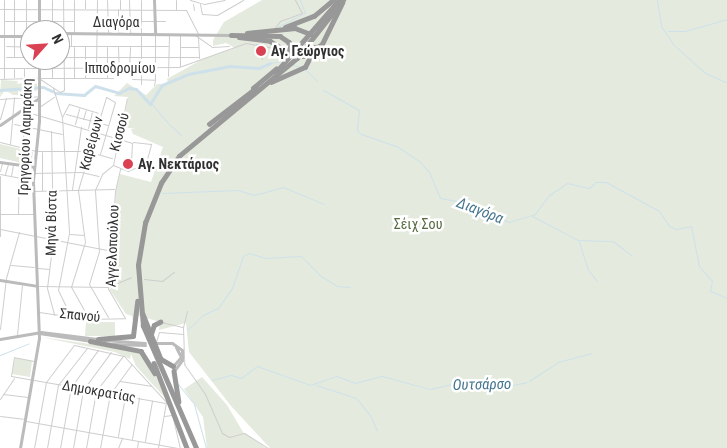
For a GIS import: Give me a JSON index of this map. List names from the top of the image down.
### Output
{
  "streets": {
    "main road": ["Διαγόρα", "Γρηγορίου Λαμπράκη"],
    "street": [
      "Ιπποδρομίου",
      "Κισσού",
      "Καβείρων",
      "Μηνά Βίστα",
      "Αγγελοπούλου",
      "Σπανού",
      "Δημοκρατίας"
    ]
  },
  "crossings": [
    ["Γρηγορίου Λαμπράκη", "Σπανού"],
    ["Γρηγορίου Λαμπράκη", "Δημοκρατίας"],
    ["Μηνά Βίστα", "Σπανού"],
    ["Αγγελοπούλου", "Σπανού"]
  ],
  "water": ["Διαγόρα", "Ουτσάρσο"],
  "parks": ["Σέιχ Σου"],
  "places": ["Αγ. Γεώργιος", "Αγ. Νεκτάριος"],
  "north": "top right"
}
